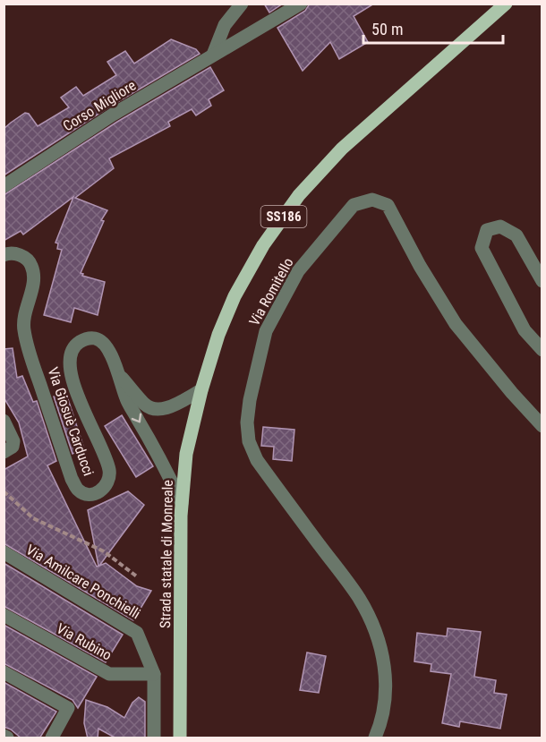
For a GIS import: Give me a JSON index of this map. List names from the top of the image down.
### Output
{
  "streets": {
    "main road": ["SS186", "Strada statale di Monreale"],
    "street": [
      "Corso Migliore",
      "Via Romitello",
      "Via Giosuè Carducci",
      "Via Amilcare Ponchielli",
      "Via Rubino"
    ]
  },
  "crossings": [
    ["Via Giosuè Carducci", "Strada statale di Monreale"],
    ["Via Amilcare Ponchielli", "Via Rubino"]
  ],
  "scale_bar": "50 m"
}
